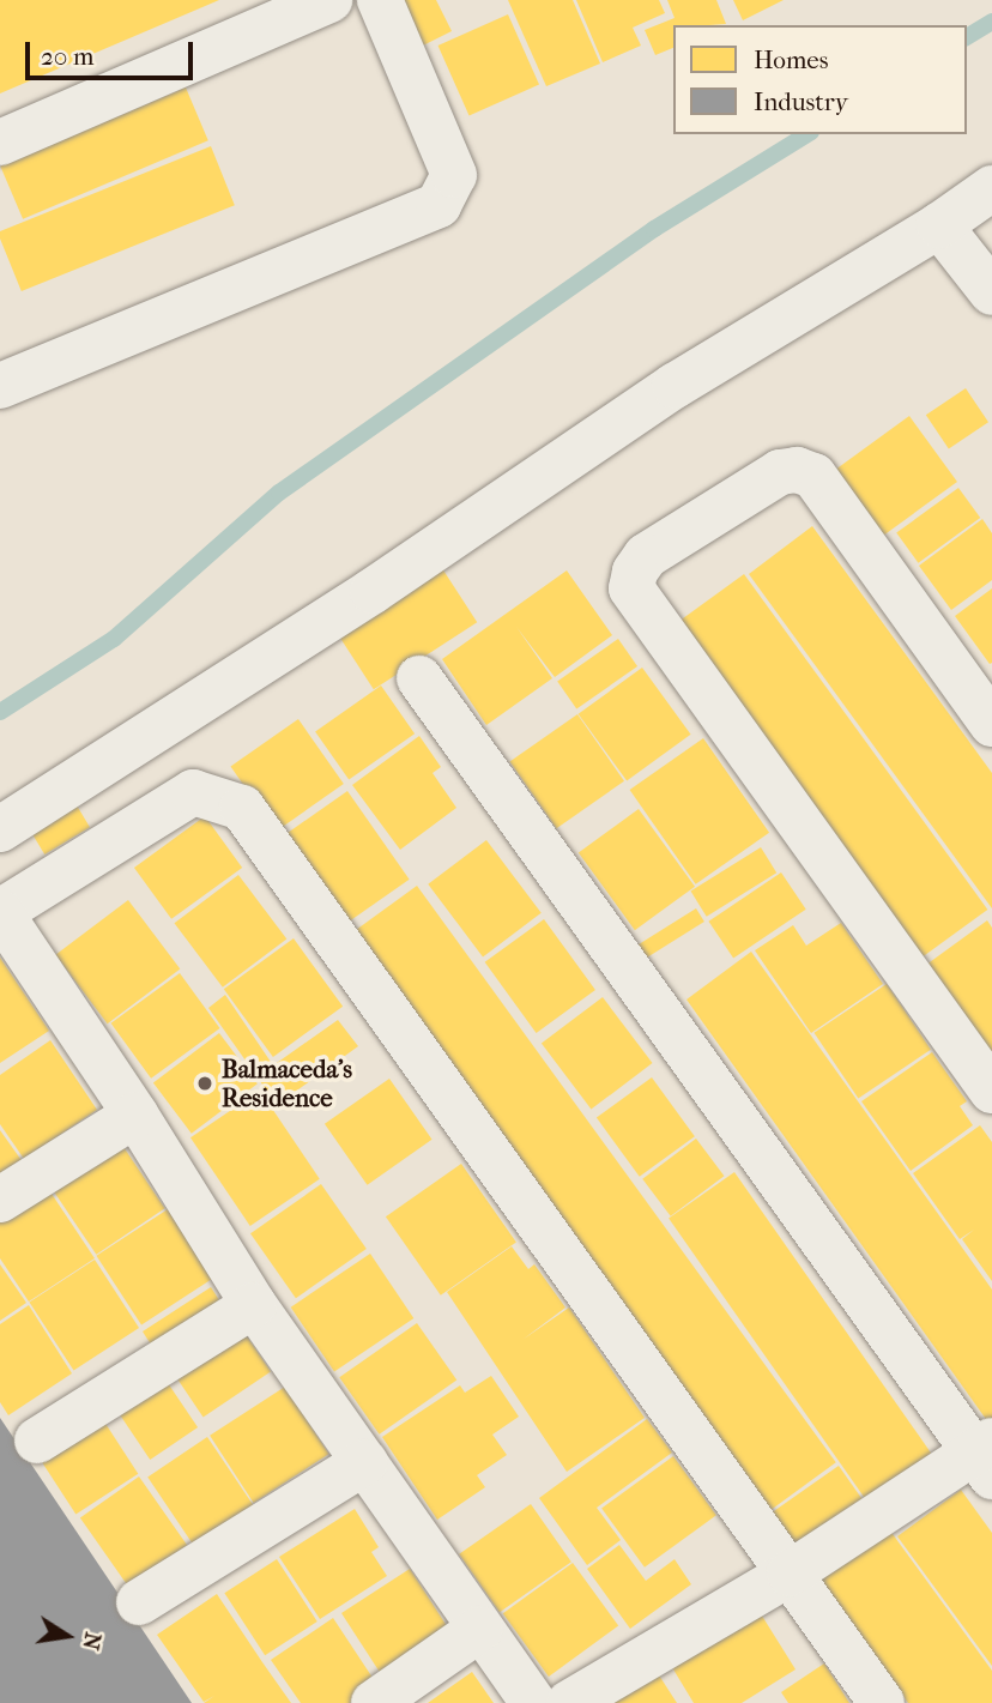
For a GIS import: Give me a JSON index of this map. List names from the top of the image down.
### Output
{
  "places": ["Balmaceda's Residence"],
  "legend": ["Homes", "Industry"],
  "scale_bar": "20 m",
  "north": "right"
}
